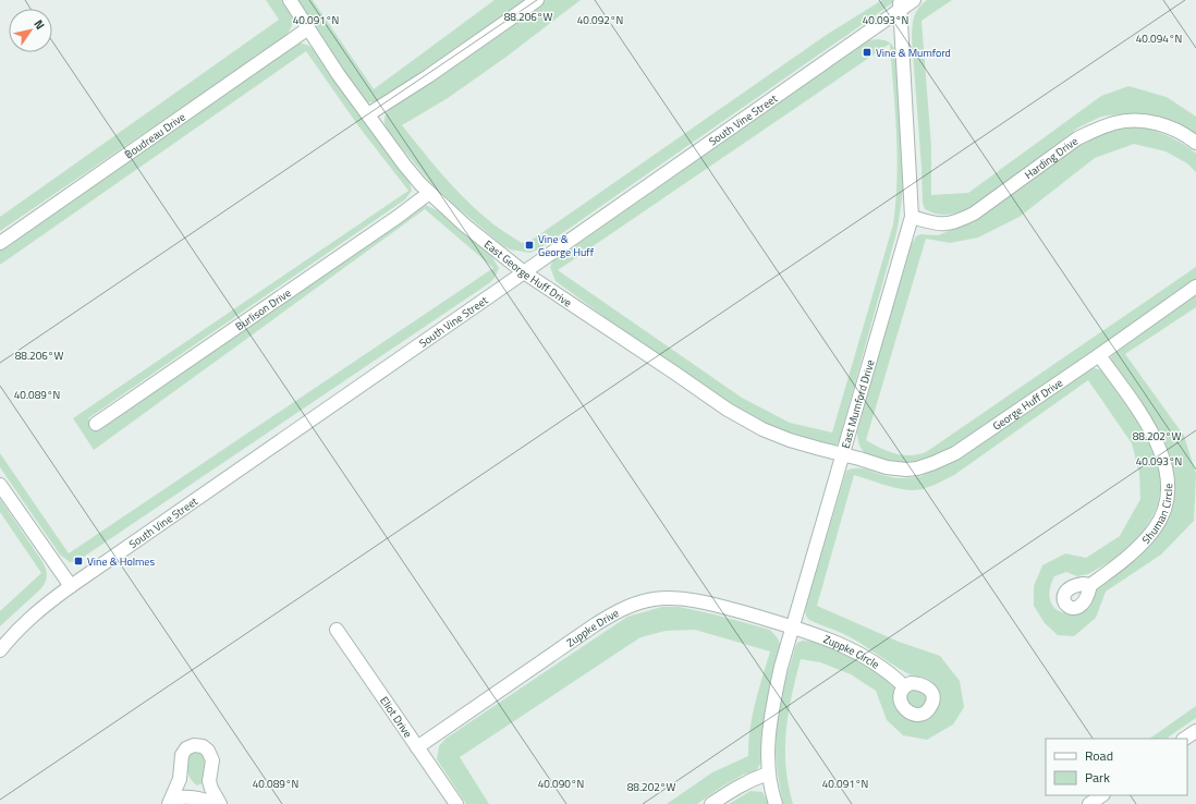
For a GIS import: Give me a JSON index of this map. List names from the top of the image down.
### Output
{
  "streets": {
    "street": [
      "South Vine Street",
      "Boudreau Drive",
      "Harding Drive",
      "East George Huff Drive",
      "Burlison Drive",
      "George Huff Drive",
      "East Mumford Drive",
      "Shuman Circle",
      "Zuppke Drive",
      "Zuppke Circle",
      "Eliot Drive"
    ]
  },
  "crossings": [
    ["South Vine Street", "East George Huff Drive"],
    ["South Vine Street", "East Mumford Drive"],
    ["Boudreau Drive", "East George Huff Drive"],
    ["Harding Drive", "East Mumford Drive"],
    ["East George Huff Drive", "Burlison Drive"],
    ["East George Huff Drive", "George Huff Drive"],
    ["East George Huff Drive", "East Mumford Drive"],
    ["George Huff Drive", "East Mumford Drive"],
    ["George Huff Drive", "Shuman Circle"],
    ["East Mumford Drive", "Zuppke Drive"],
    ["East Mumford Drive", "Zuppke Circle"],
    ["Zuppke Drive", "Zuppke Circle"],
    ["Zuppke Drive", "Eliot Drive"]
  ],
  "places": {
    "transit": ["Vine & Mumford", "Vine & George Huff", "Vine & Holmes"]
  },
  "legend": ["Road", "Park"],
  "north": "top right",
  "coordinates": [
    "88.206°W",
    "40.091°N",
    "40.092°N",
    "40.093°N",
    "40.094°N",
    "40.089°N",
    "88.202°W",
    "40.090°N"
  ]
}
